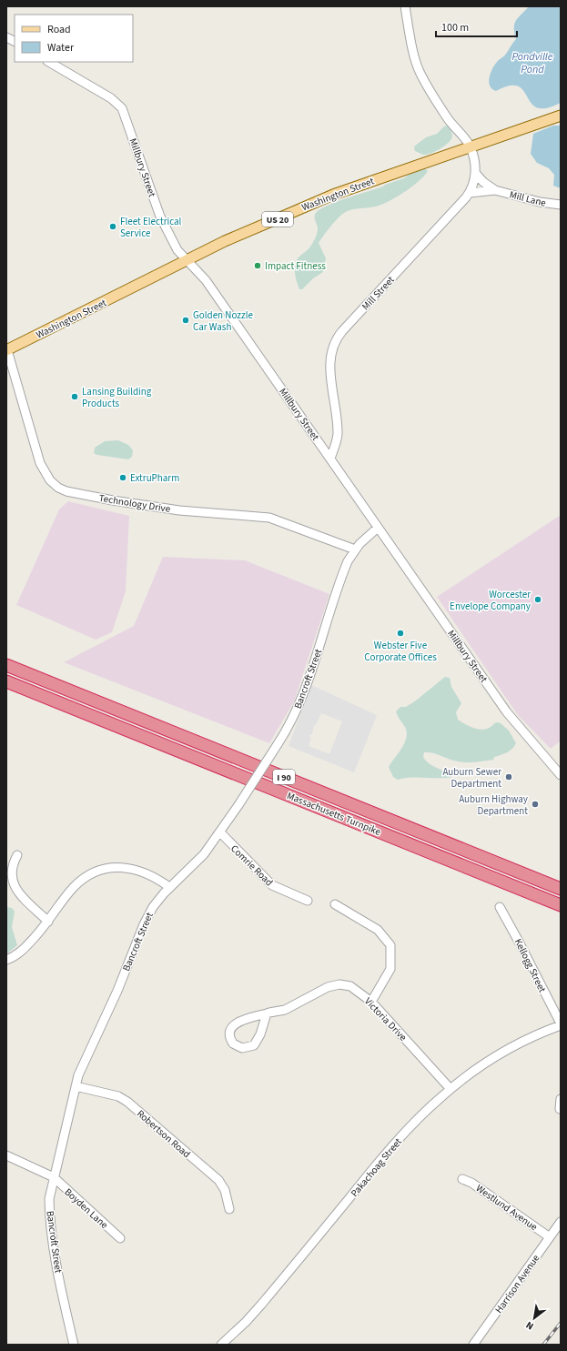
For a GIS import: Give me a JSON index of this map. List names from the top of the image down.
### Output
{
  "streets": {
    "highway": ["I 90", "Massachusetts Turnpike"],
    "main road": ["Washington Street", "US 20"],
    "street": [
      "Millbury Street",
      "Mill Lane",
      "Mill Street",
      "Technology Drive",
      "Bancroft Street",
      "Comrie Road",
      "Kellogg Street",
      "Victoria Drive",
      "Robertson Road",
      "Pakachoag Street",
      "Westlund Avenue",
      "Boyden Lane",
      "Harrison Avenue"
    ]
  },
  "crossings": [
    ["Millbury Street", "Washington Street"],
    ["Millbury Street", "Mill Street"],
    ["Millbury Street", "Bancroft Street"],
    ["Washington Street", "Mill Street"],
    ["Washington Street", "Technology Drive"],
    ["Mill Lane", "Mill Street"],
    ["Technology Drive", "Bancroft Street"],
    ["Bancroft Street", "Comrie Road"],
    ["Bancroft Street", "Robertson Road"],
    ["Bancroft Street", "Boyden Lane"],
    ["Kellogg Street", "Pakachoag Street"],
    ["Victoria Drive", "Pakachoag Street"],
    ["Westlund Avenue", "Harrison Avenue"]
  ],
  "water": ["Pondville Pond"],
  "places": [
    "Fleet Electrical Service",
    "Impact Fitness",
    "Golden Nozzle Car Wash",
    "Lansing Building Products",
    "ExtruPharm",
    "Worcester Envelope Company",
    "Webster Five Corporate Offices",
    "Auburn Sewer Department",
    "Auburn Highway Department"
  ],
  "legend": ["Road", "Water"],
  "scale_bar": "100 m",
  "north": "bottom left"
}
